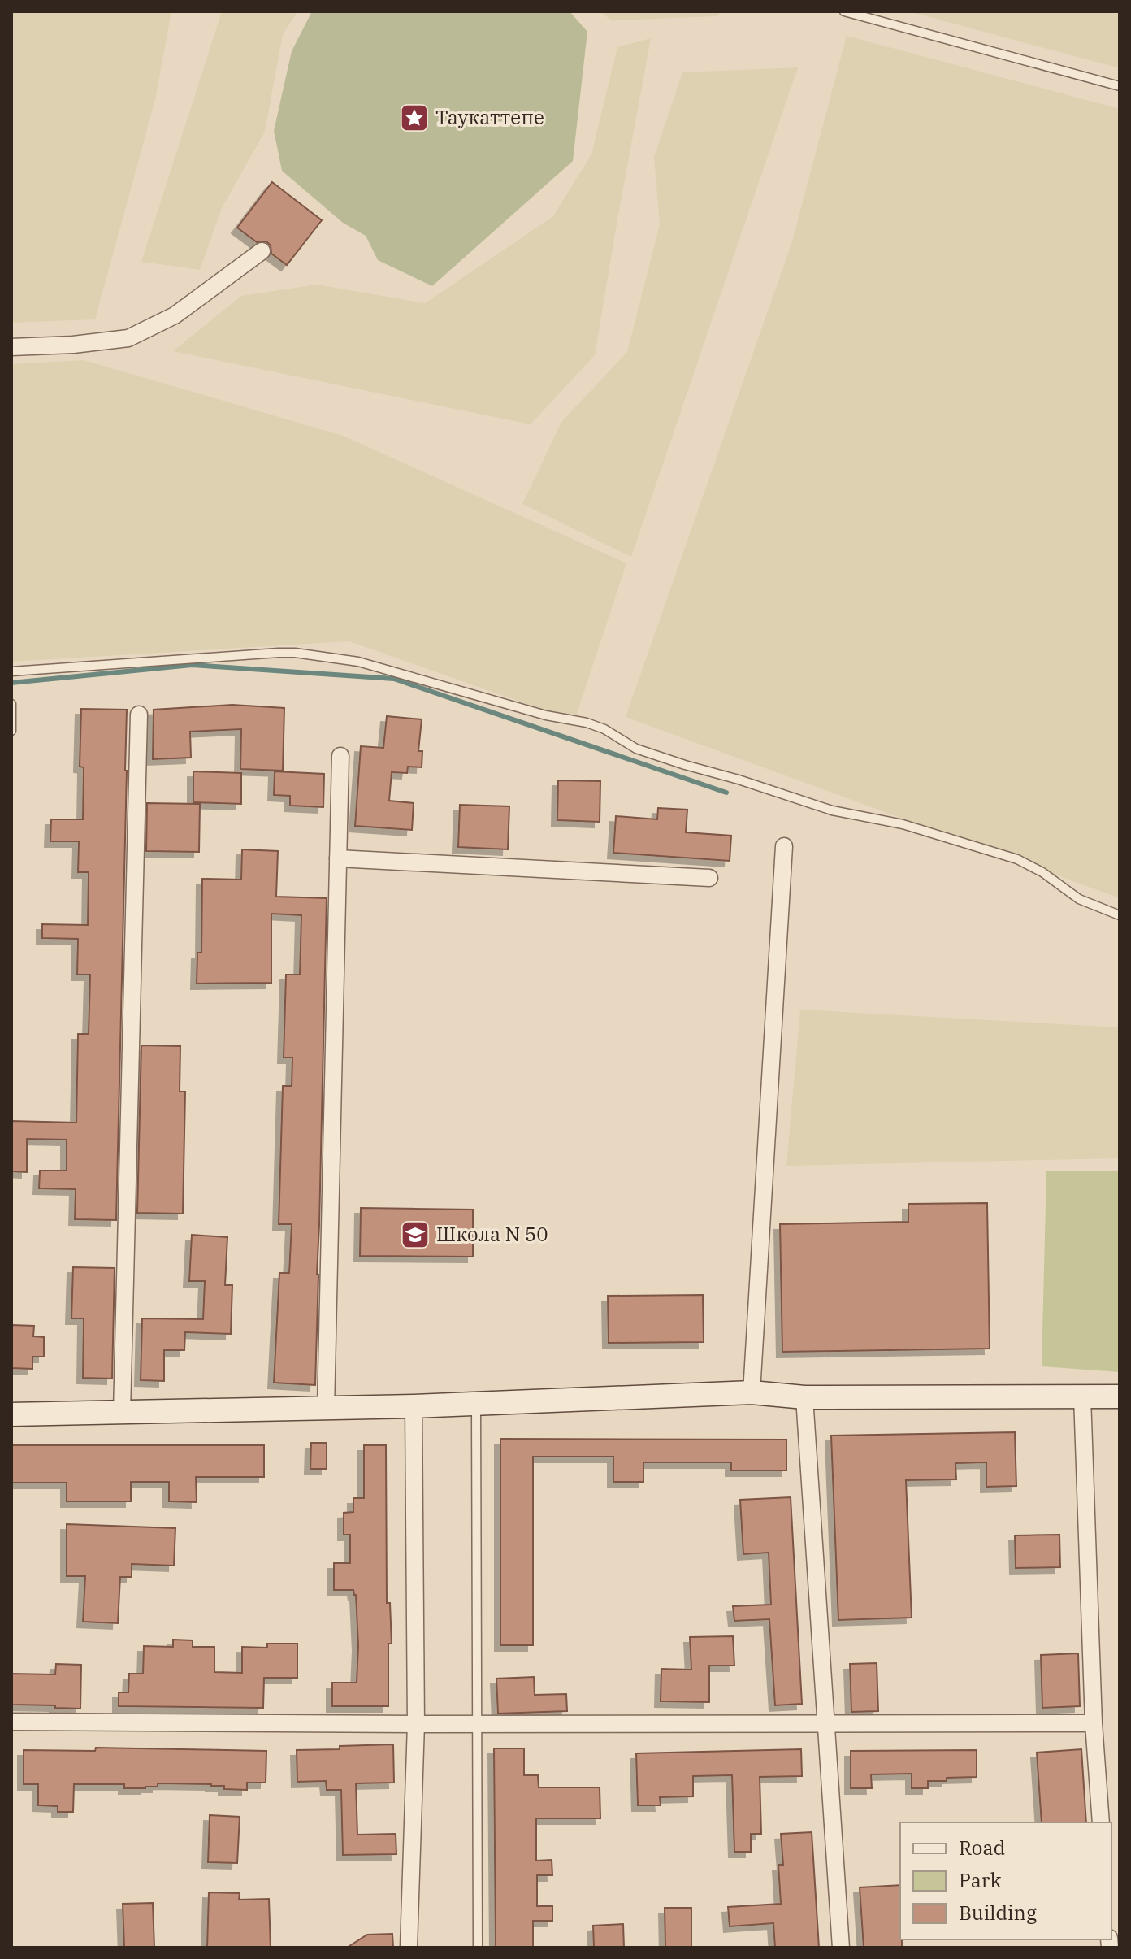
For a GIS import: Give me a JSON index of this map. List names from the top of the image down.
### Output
{
  "places": {
    "place": ["Таукаттепе"],
    "school or university": ["Школа N 50"]
  },
  "legend": ["Road", "Park", "Building"]
}
